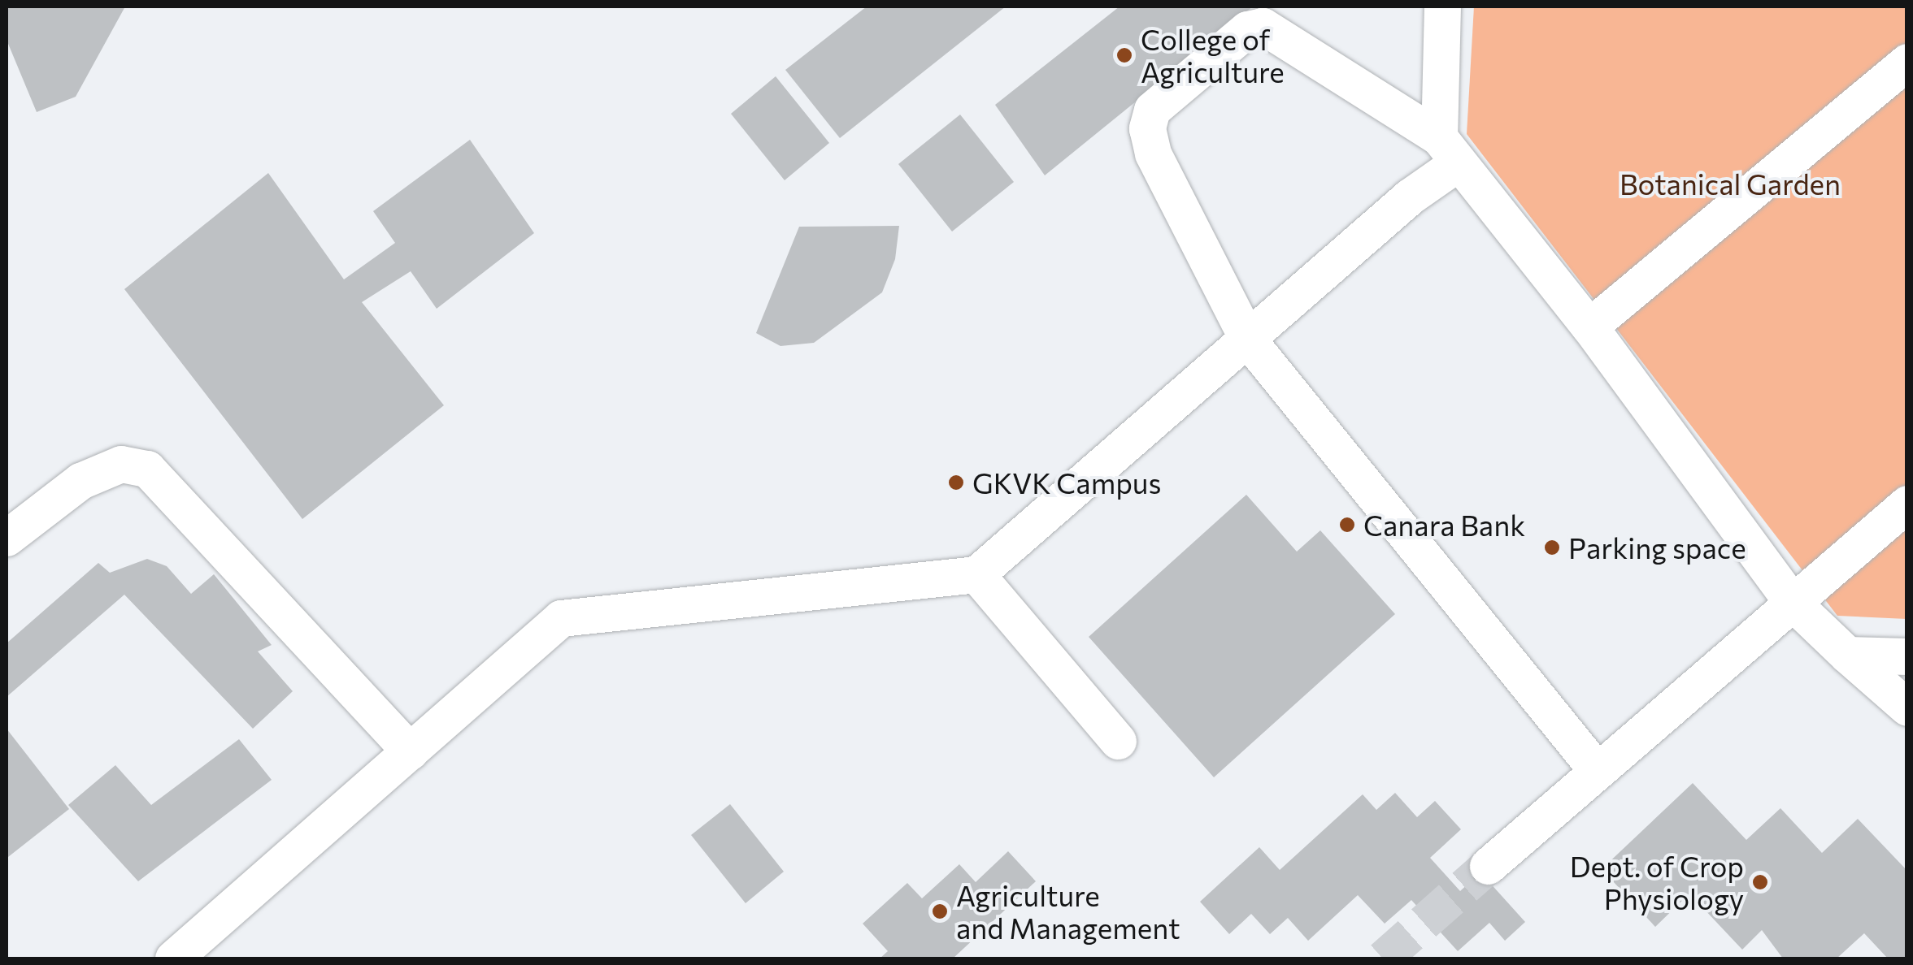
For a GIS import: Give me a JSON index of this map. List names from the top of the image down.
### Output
{
  "parks": ["Botanical Garden"],
  "places": [
    "College of Agriculture",
    "GKVK Campus",
    "Canara Bank",
    "Parking space",
    "Dept. of Crop Physiology",
    "Agriculture and Management"
  ]
}
